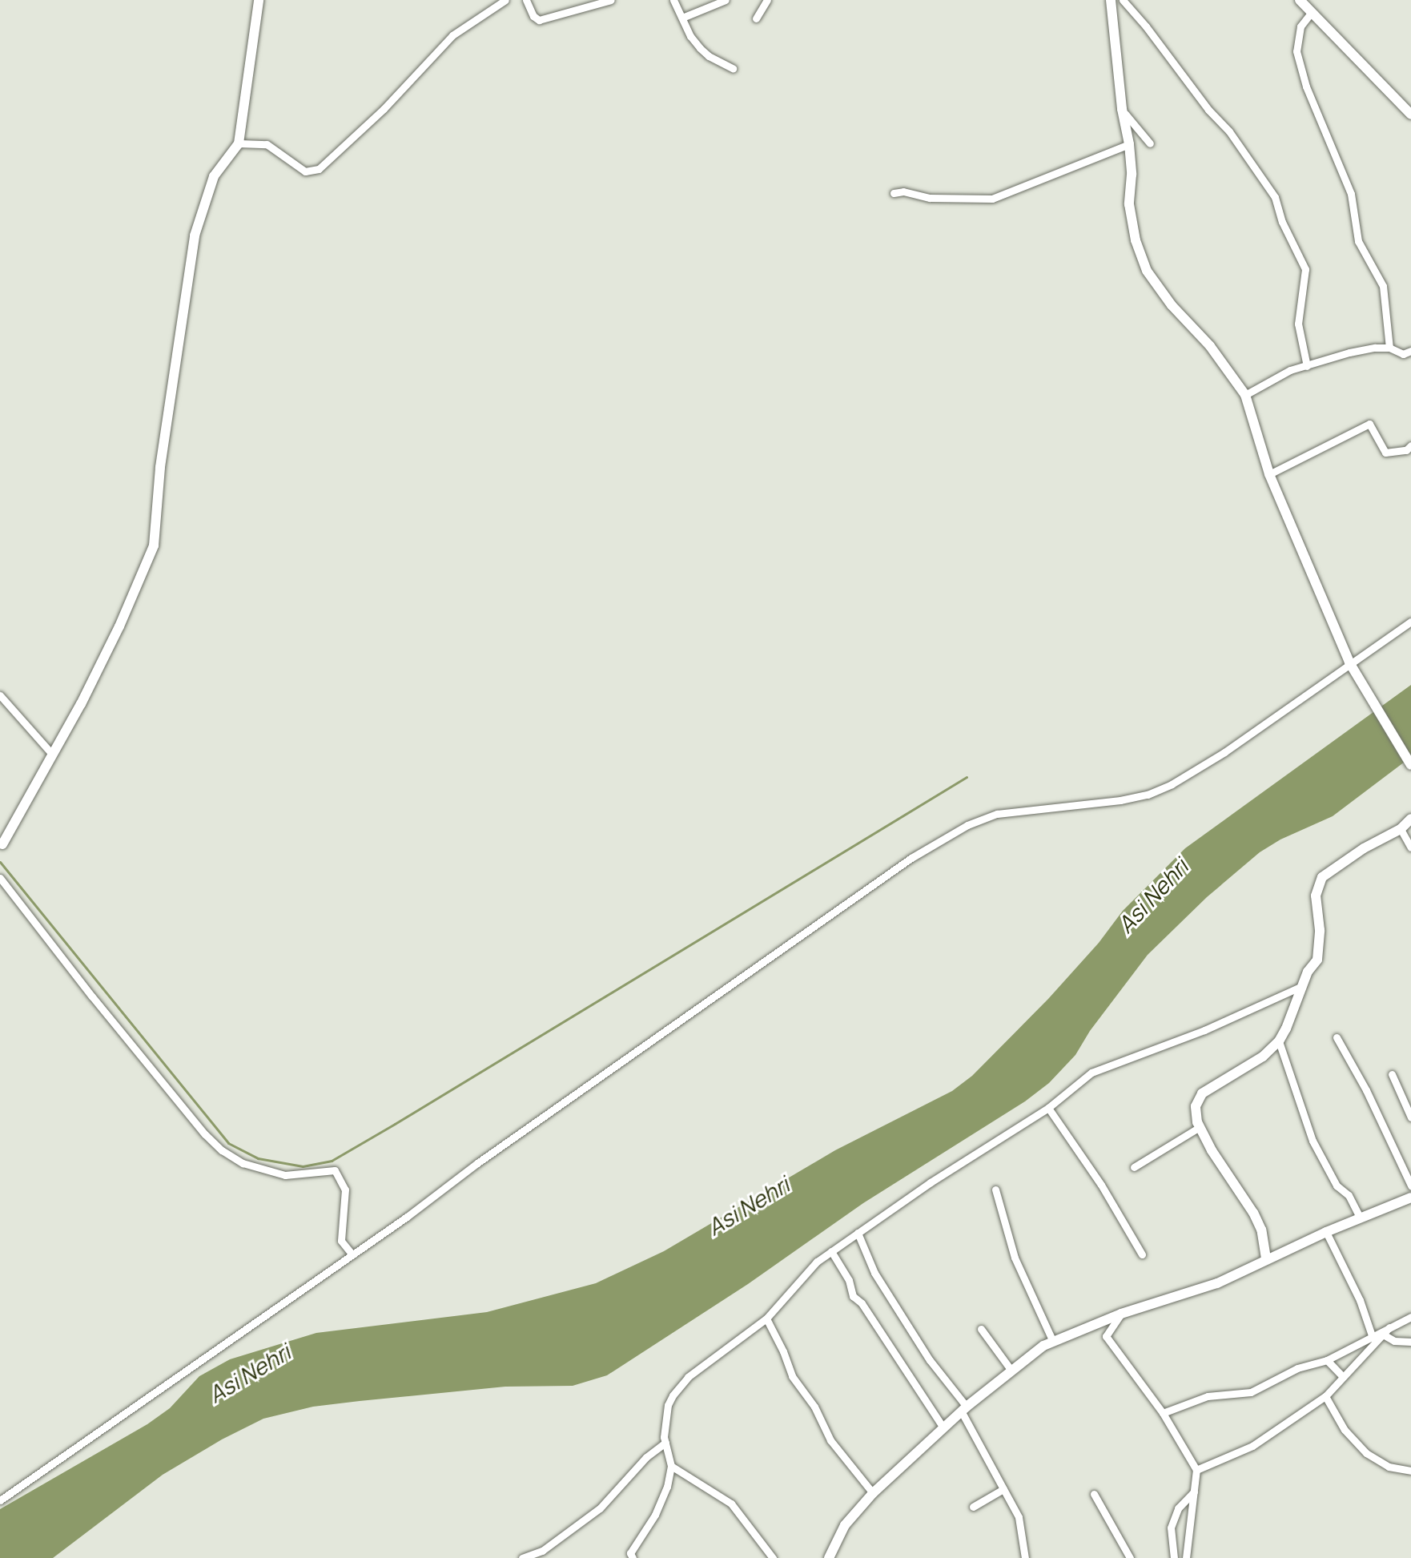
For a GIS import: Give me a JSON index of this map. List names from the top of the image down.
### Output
{
  "water": ["Asi Nehri"]
}
